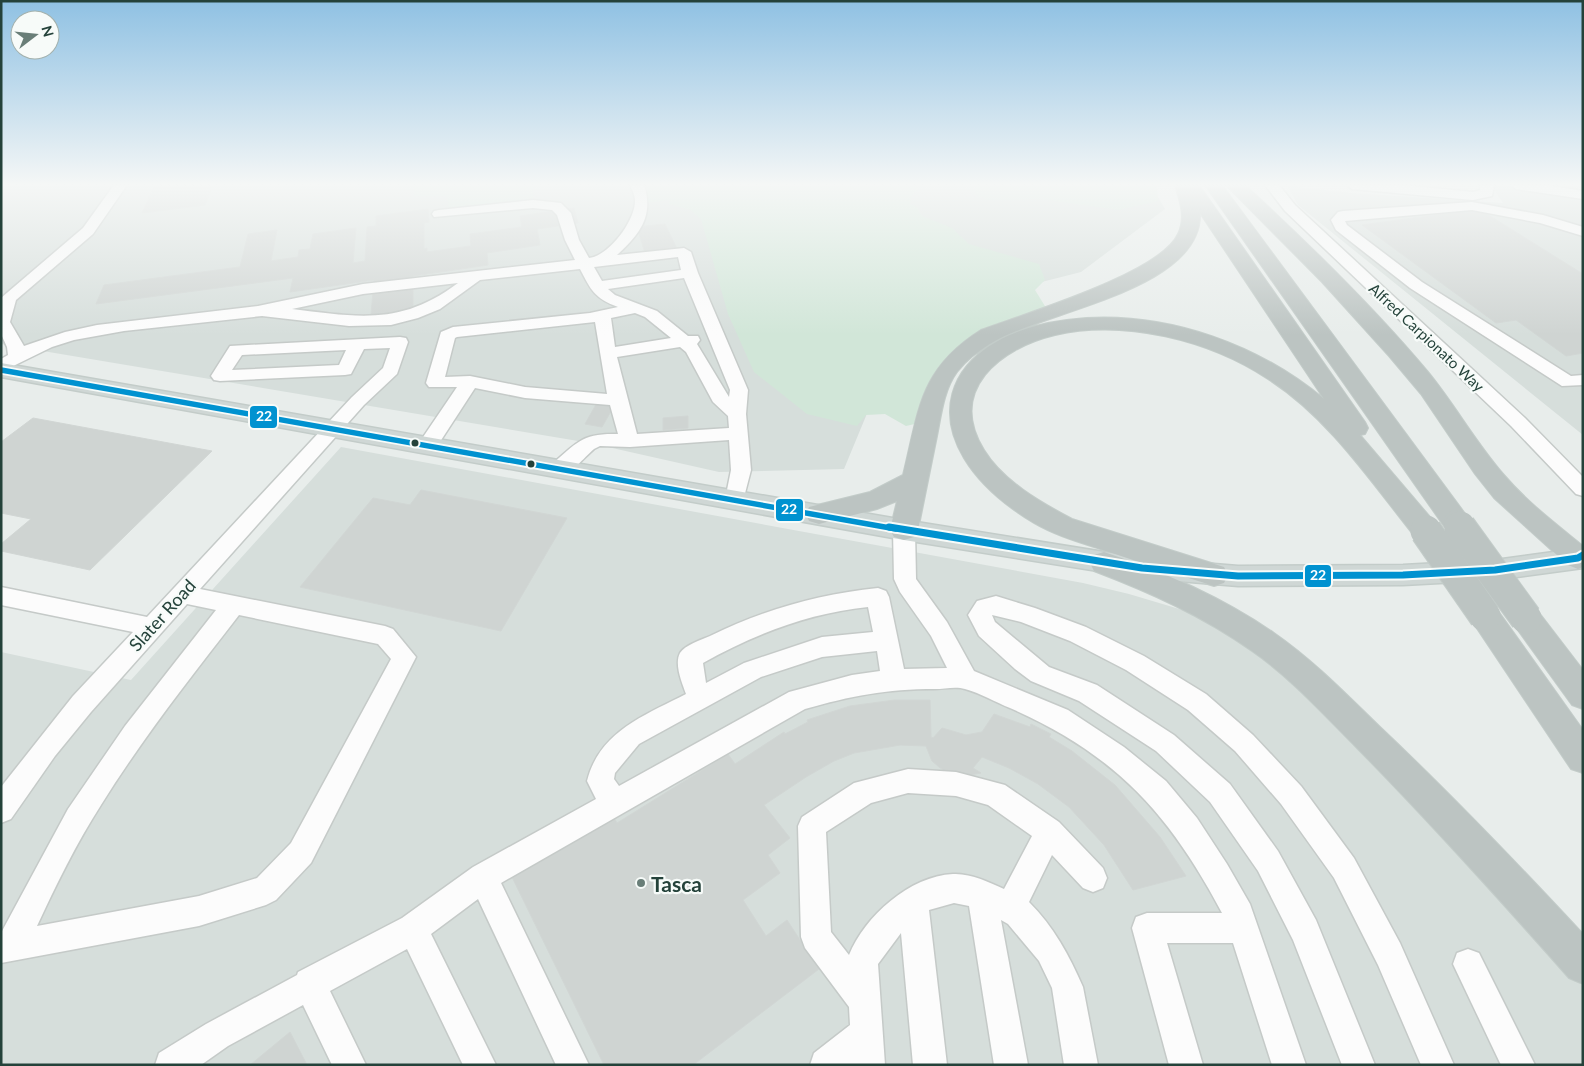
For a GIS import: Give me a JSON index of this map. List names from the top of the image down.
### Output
{
  "streets": {
    "street": ["Alfred Carpionato Way", "Slater Road"]
  },
  "places": ["Tasca"],
  "lines": ["transit line 22"],
  "north": "right"
}
